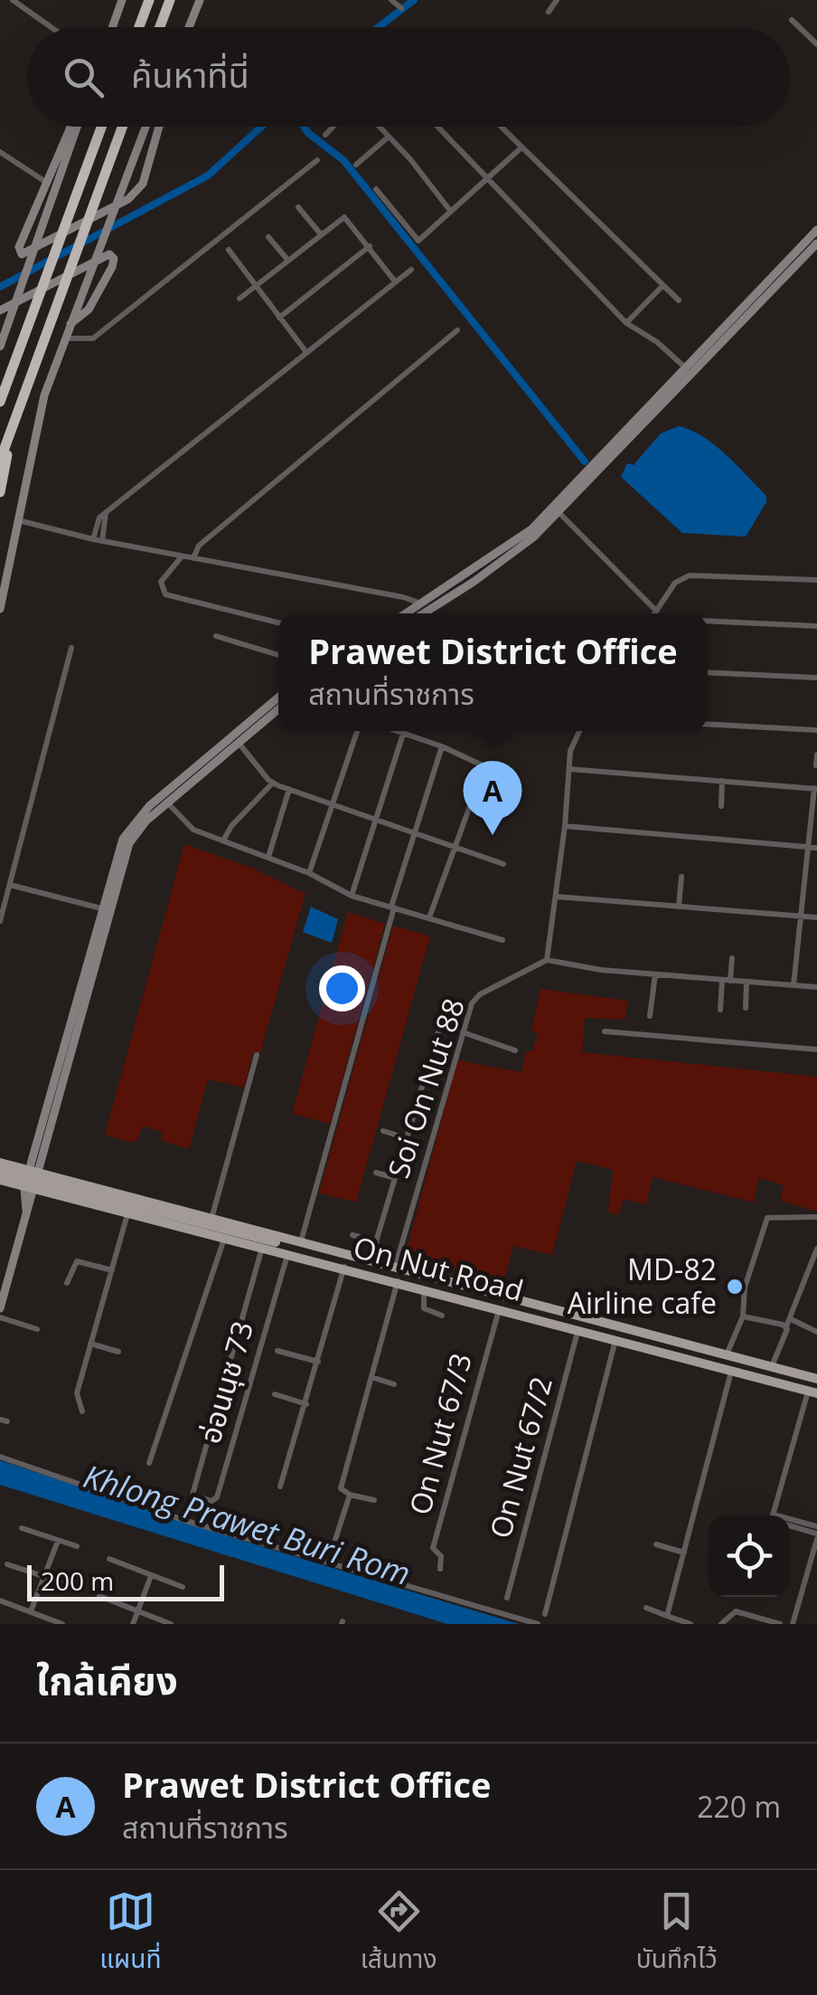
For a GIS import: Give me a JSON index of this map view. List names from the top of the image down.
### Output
{
  "streets": {
    "main road": ["On Nut Road"],
    "street": [
      "Soi On Nut 88",
      "อ่อนนุช 73",
      "On Nut 67/3",
      "On Nut 67/2"
    ]
  },
  "crossings": [
    ["Soi On Nut 88", "On Nut Road"],
    ["On Nut Road", "อ่อนนุช 73"],
    ["On Nut Road", "On Nut 67/3"],
    ["On Nut Road", "On Nut 67/2"]
  ],
  "water": ["Khlong Prawet Buri Rom"],
  "places": ["MD-82 Airline cafe"],
  "scale_bar": "200 m",
  "page": {
    "search": "ค้นหาที่นี่",
    "popup": ["Prawet District Office", "สถานที่ราชการ"],
    "pins": "A",
    "scale": "200 m",
    "heading": "ใกล้เคียง",
    "list": [
      {
        "mark": "A",
        "name": "Prawet District Office",
        "note": "สถานที่ราชการ",
        "value": "220 m"
      }
    ],
    "nav": ["แผนที่", "เส้นทาง", "บันทึกไว้"]
  }
}
